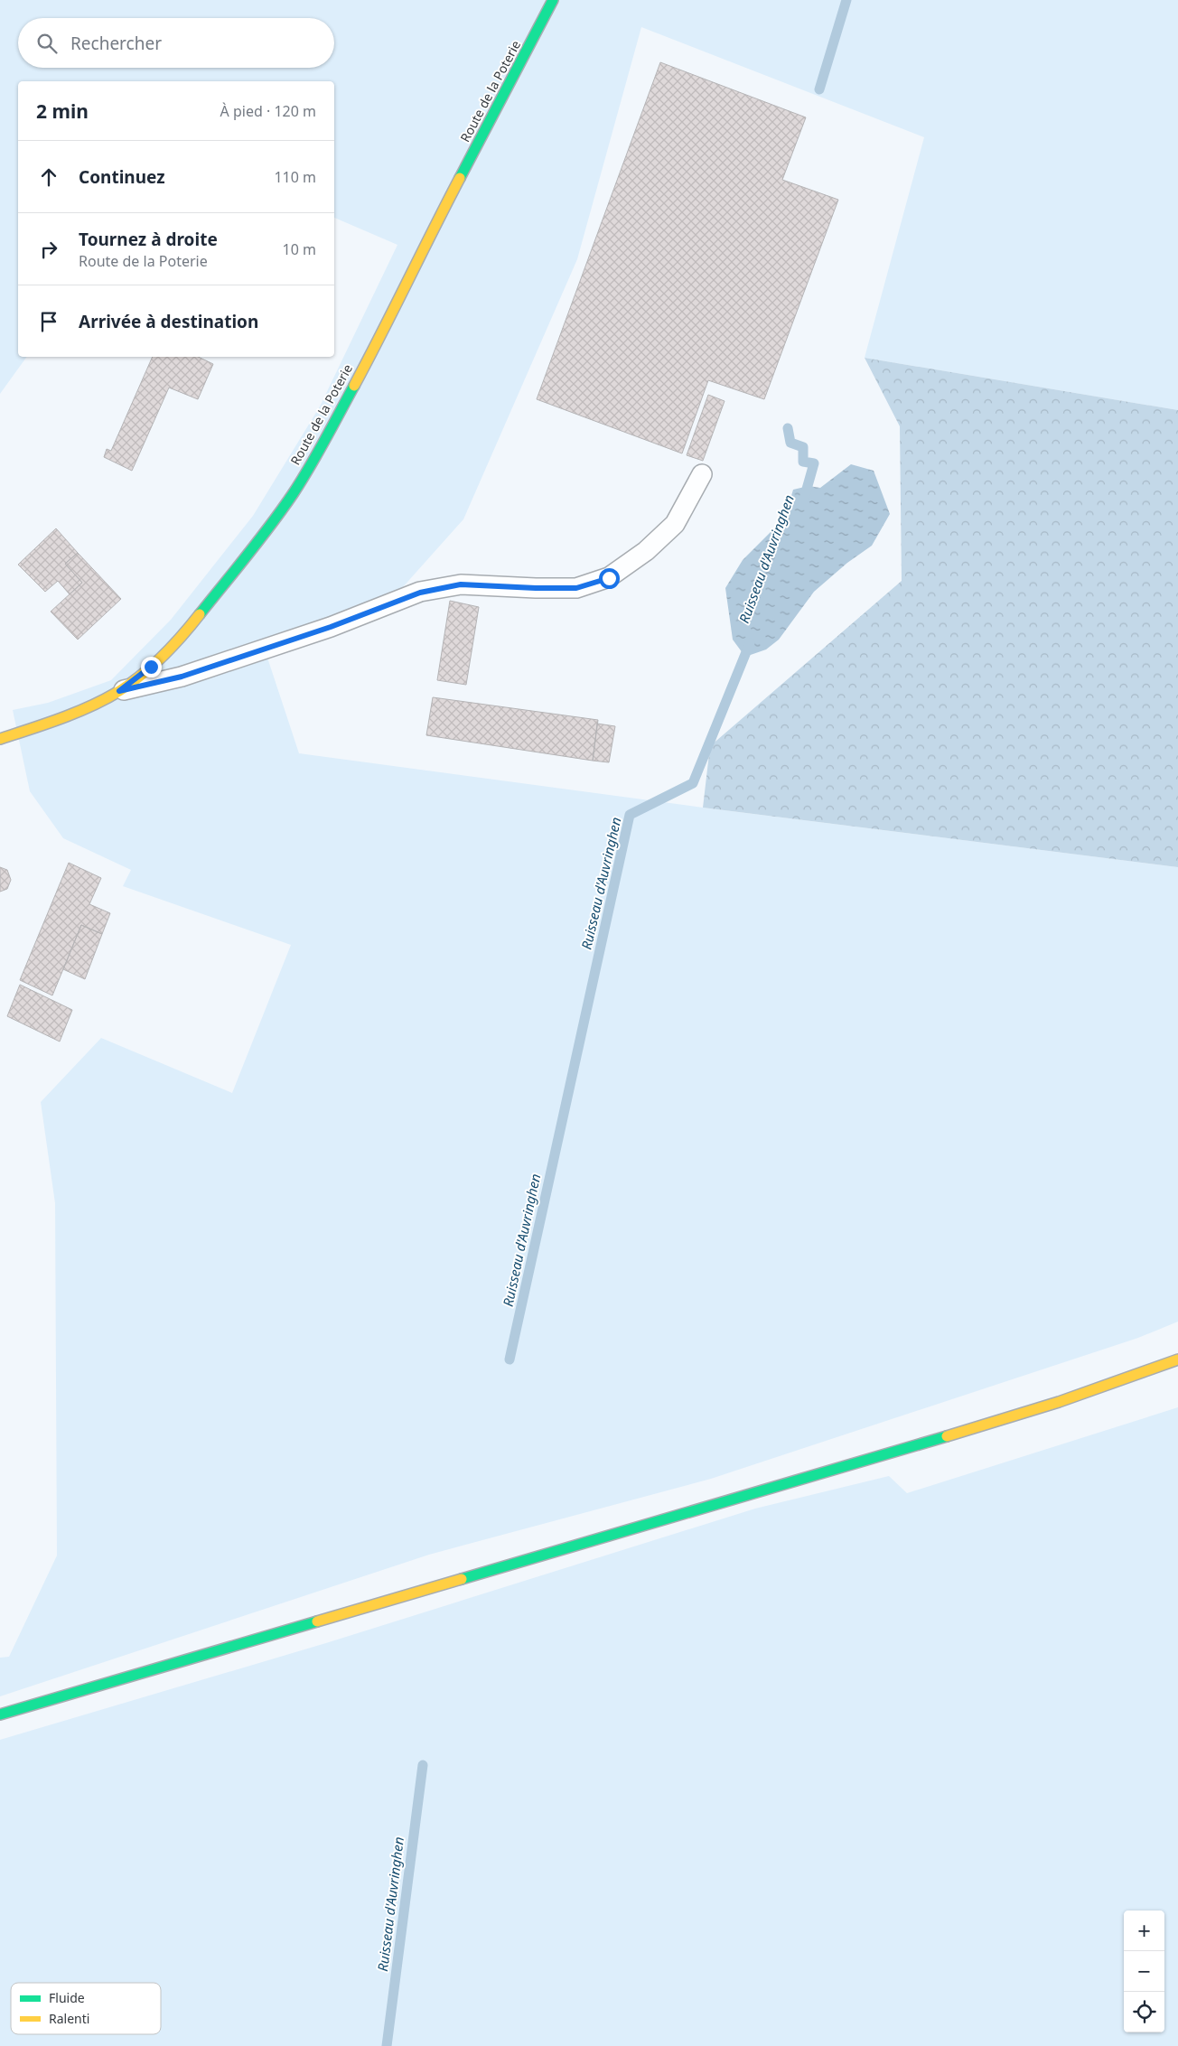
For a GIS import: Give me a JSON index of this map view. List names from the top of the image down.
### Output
{
  "streets": {
    "main road": ["Route de la Poterie"]
  },
  "water": ["Ruisseau d'Auvringhen"],
  "legend": ["Fluide", "Ralenti"],
  "page": {
    "search": "Rechercher",
    "heading": ["2 min", "À pied · 120 m"],
    "list": [
      ["Continuez", "110 m"],
      ["Tournez à droite", "Route de la Poterie", "10 m"],
      "Arrivée à destination"
    ],
    "map_buttons": ["+", "−"]
  }
}
